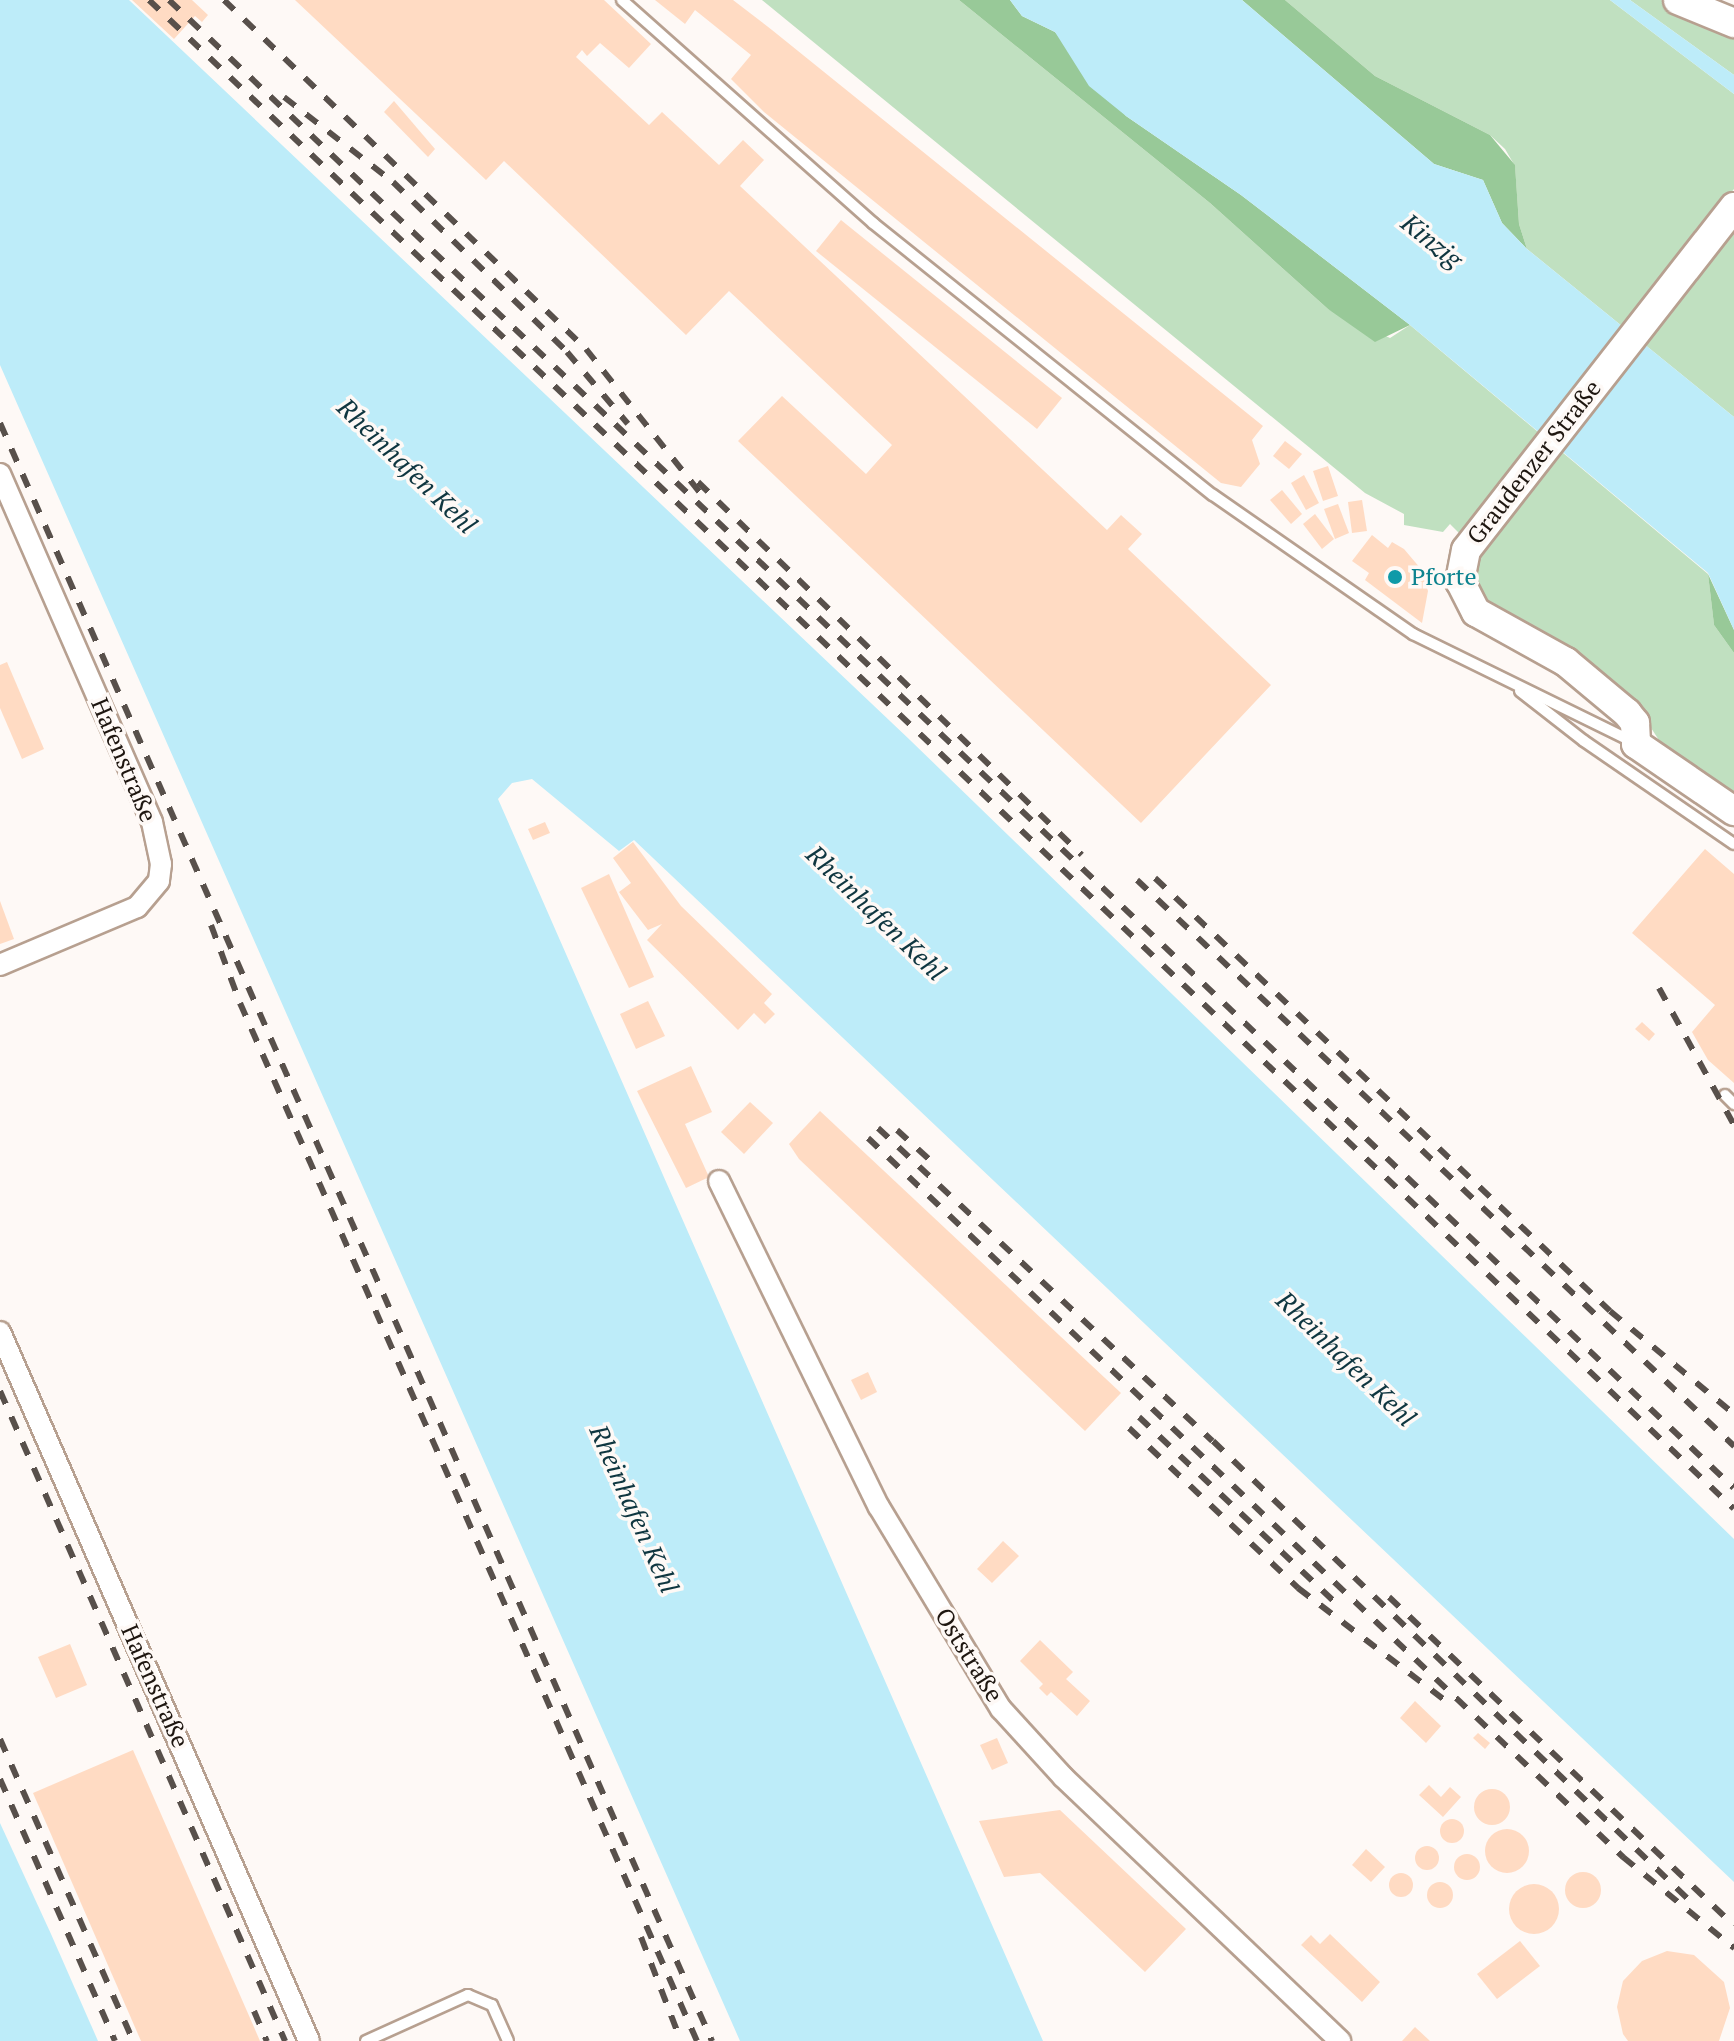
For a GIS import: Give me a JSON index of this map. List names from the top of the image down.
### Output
{
  "streets": {
    "street": ["Graudenzer Straße", "Hafenstraße", "Oststraße"]
  },
  "water": ["Kinzig", "Rheinhafen Kehl"],
  "places": ["Pforte"]
}
